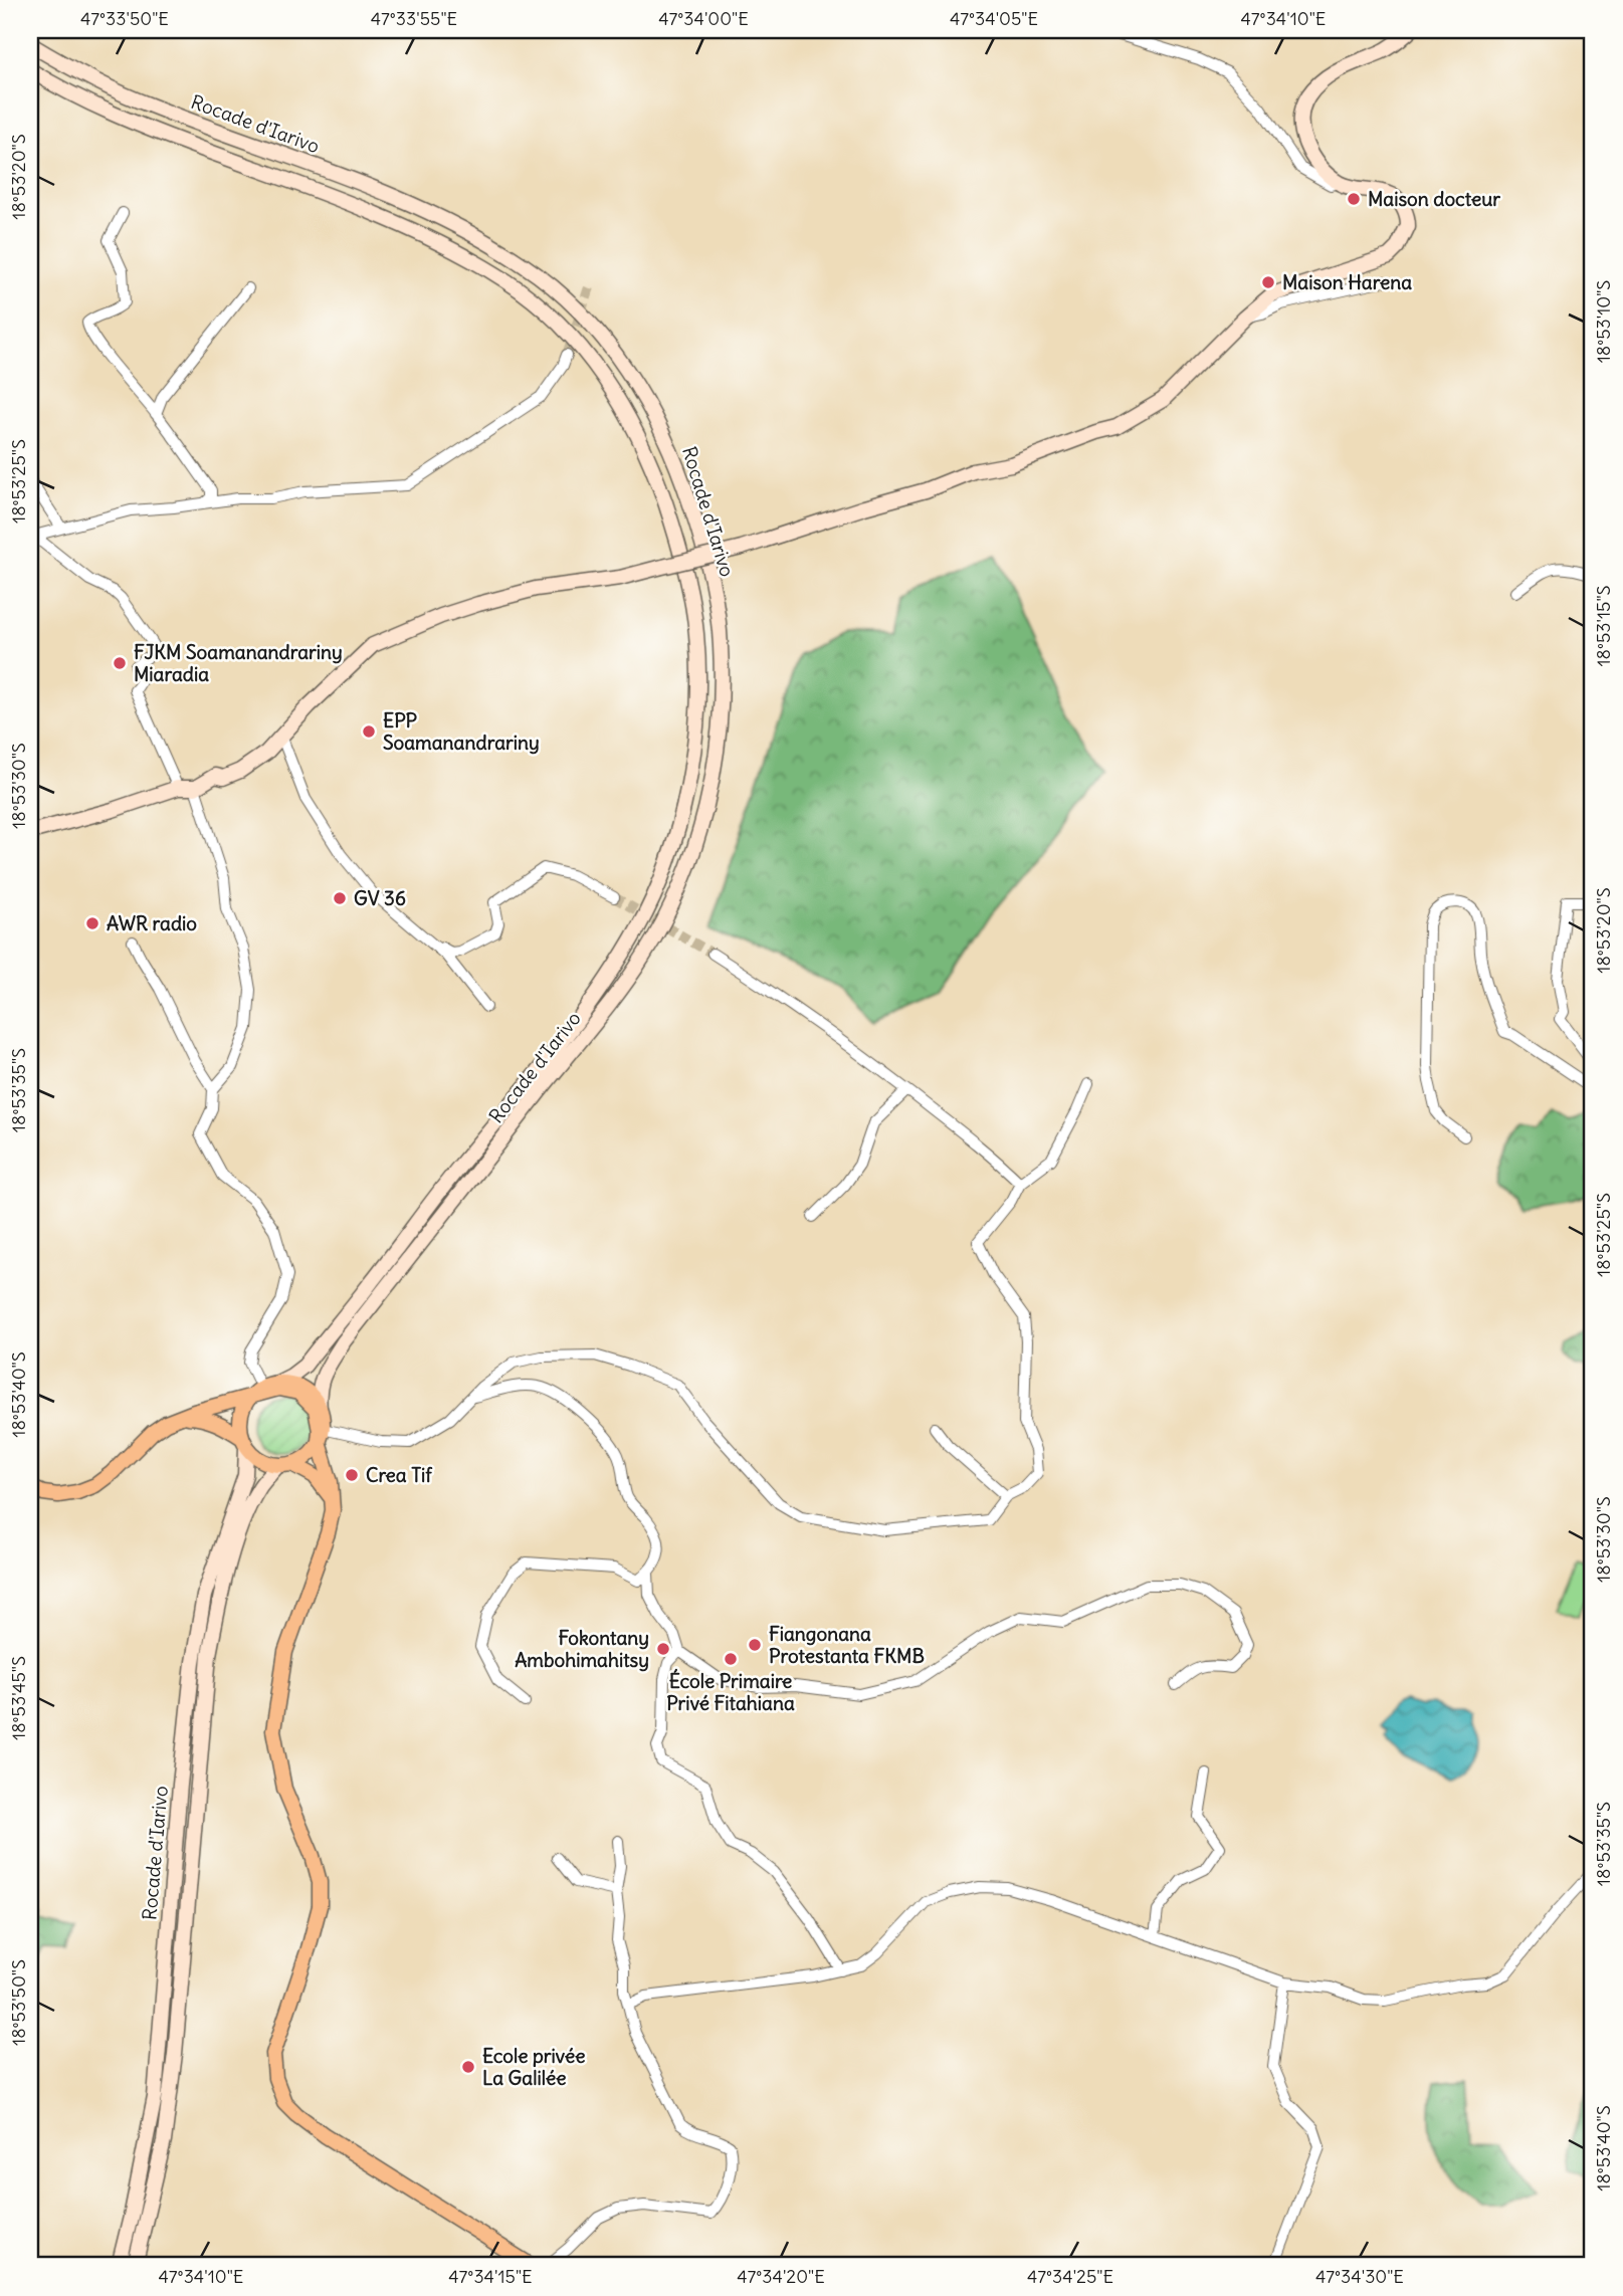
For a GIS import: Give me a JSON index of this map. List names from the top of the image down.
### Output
{
  "streets": {
    "main road": ["Rocade d'Iarivo"]
  },
  "places": [
    "Maison docteur",
    "Maison Harena",
    "FJKM Soamanandrariny Miaradia",
    "EPP Soamanandrariny",
    "GV 36",
    "AWR radio",
    "Crea Tif",
    "Fiangonana Protestanta FKMB",
    "Fokontany Ambohimahitsy",
    "École Primaire Privé Fitahiana",
    "Ecole privée La Galilée"
  ],
  "coordinates": [
    "47°33'50\"E",
    "47°33'55\"E",
    "47°34'00\"E",
    "47°34'05\"E",
    "47°34'10\"E",
    "18°53'20\"S",
    "18°53'10\"S",
    "18°53'25\"S",
    "18°53'15\"S",
    "18°53'30\"S",
    "18°53'35\"S",
    "18°53'40\"S",
    "18°53'45\"S",
    "18°53'50\"S",
    "47°34'15\"E",
    "47°34'20\"E",
    "47°34'25\"E",
    "47°34'30\"E"
  ]
}
